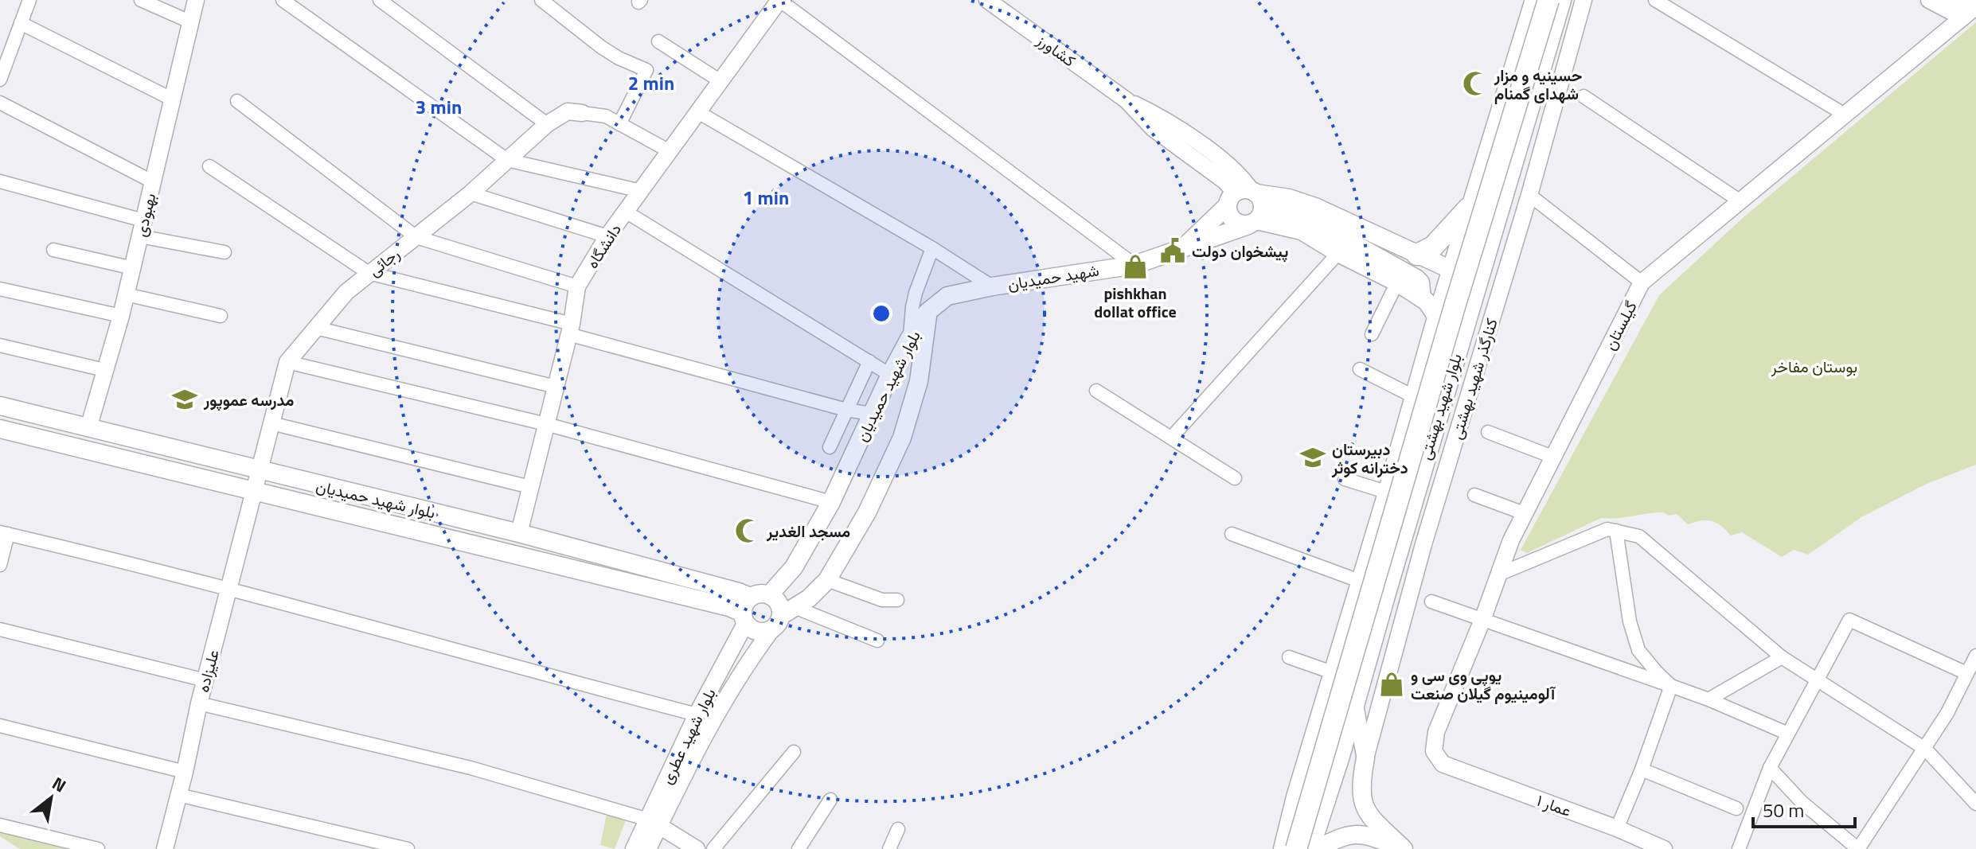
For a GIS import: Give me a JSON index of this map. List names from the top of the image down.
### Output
{
  "streets": {
    "highway": ["بلوار شهید بهشتی"],
    "main road": ["شهید حمیدیان", "بلوار شهید حمیدیان"],
    "street": [
      "کشاورز",
      "بهبودی",
      "دانشگاه",
      "رجائی",
      "گیلستان",
      "کنارگذر شهید بهشتی",
      "علیزاده",
      "بلوار شهید عطری",
      "عمار ۱"
    ]
  },
  "crossings": [
    ["کشاورز", "شهید حمیدیان"],
    ["بهبودی", "بلوار شهید حمیدیان"],
    ["دانشگاه", "بلوار شهید حمیدیان"],
    ["رجائی", "بلوار شهید حمیدیان"],
    ["رجائی", "علیزاده"],
    ["شهید حمیدیان", "بلوار شهید حمیدیان"],
    ["شهید حمیدیان", "بلوار شهید بهشتی"],
    ["گیلستان", "عمار ۱"],
    ["بلوار شهید حمیدیان", "علیزاده"],
    ["بلوار شهید حمیدیان", "بلوار شهید عطری"]
  ],
  "parks": ["بوستان مفاخر"],
  "places": {
    "mosque": ["حسینیه و مزار شهدای گمنام", "مسجد الغدیر"],
    "public building": ["پیشخوان دولت"],
    "shop": ["pishkhan dollat office", "یوپی وی سی و آلومینیوم گیلان صنعت"],
    "school or university": ["مدرسه عموپور", "دبیرستان دخترانه کوثر"]
  },
  "scale_bar": "50 m",
  "north": "top right",
  "rings": ["2 min", "3 min", "1 min"]
}
